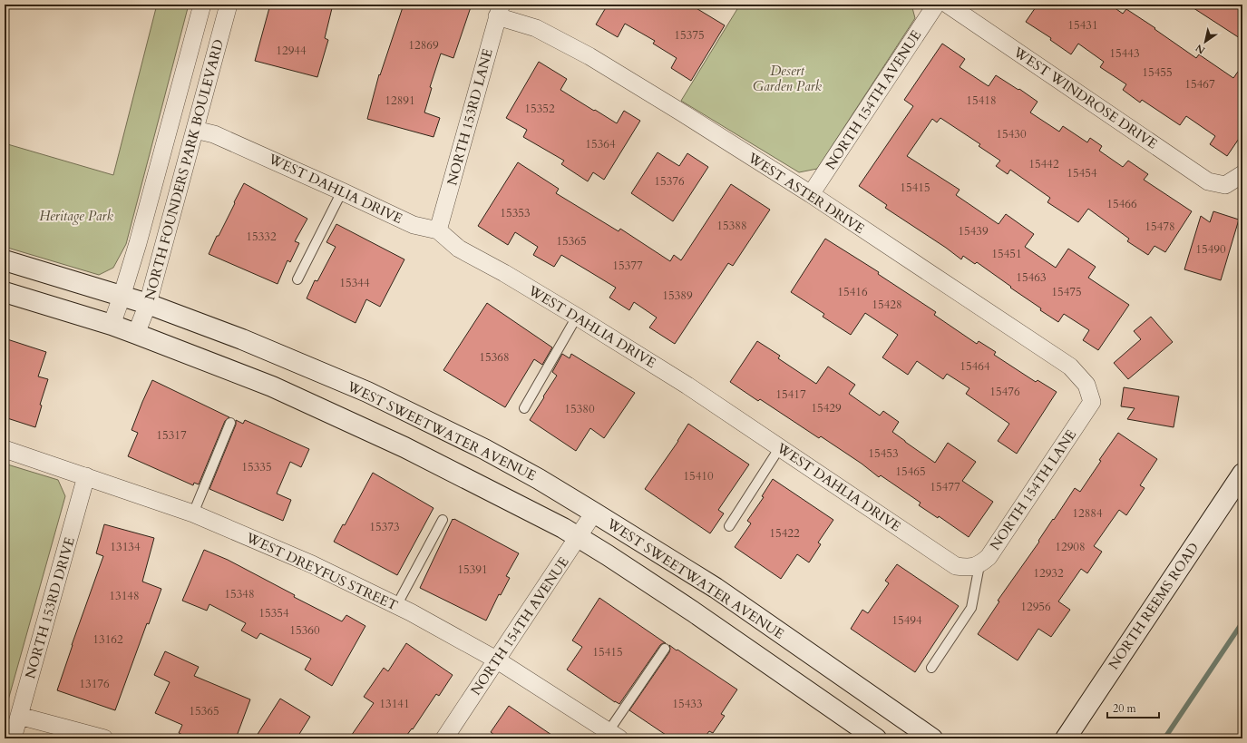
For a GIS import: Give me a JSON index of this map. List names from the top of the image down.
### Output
{
  "streets": {
    "street": [
      "WEST WINDROSE DRIVE",
      "NORTH 154TH AVENUE",
      "NORTH 153RD LANE",
      "NORTH FOUNDERS PARK BOULEVARD",
      "WEST DAHLIA DRIVE",
      "WEST ASTER DRIVE",
      "WEST SWEETWATER AVENUE",
      "NORTH 154TH LANE",
      "WEST DREYFUS STREET",
      "NORTH REEMS ROAD",
      "NORTH 153RD DRIVE"
    ]
  },
  "crossings": [
    ["NORTH 154TH AVENUE", "WEST ASTER DRIVE"],
    ["NORTH 154TH AVENUE", "WEST SWEETWATER AVENUE"],
    ["NORTH 154TH AVENUE", "WEST DREYFUS STREET"],
    ["NORTH 153RD LANE", "WEST DAHLIA DRIVE"],
    ["NORTH 153RD LANE", "WEST ASTER DRIVE"],
    ["NORTH FOUNDERS PARK BOULEVARD", "WEST DAHLIA DRIVE"],
    ["NORTH FOUNDERS PARK BOULEVARD", "WEST SWEETWATER AVENUE"],
    ["WEST DAHLIA DRIVE", "NORTH 154TH LANE"],
    ["WEST ASTER DRIVE", "NORTH 154TH LANE"],
    ["WEST DREYFUS STREET", "NORTH 153RD DRIVE"]
  ],
  "parks": ["Desert Garden Park", "Heritage Park"],
  "house_numbers": [
    "15431",
    "15375",
    "12869",
    "12944",
    "15443",
    "15455",
    "15467",
    "12891",
    "15418",
    "15352",
    "15430",
    "15364",
    "15442",
    "15454",
    "15376",
    "15415",
    "15466",
    "15353",
    "15388",
    "15478",
    "15439",
    "15332",
    "15365",
    "15490",
    "15451",
    "15377",
    "15463",
    "15344",
    "15416",
    "15475",
    "15389",
    "15428",
    "15368",
    "15464",
    "15476",
    "15417",
    "15429",
    "15380",
    "15317",
    "15453",
    "15335",
    "15465",
    "15410",
    "15477",
    "12884",
    "15373",
    "15422",
    "13134",
    "12908",
    "15391",
    "12932",
    "15348",
    "13148",
    "12956",
    "15354",
    "15494",
    "15360",
    "13162",
    "15415",
    "13176",
    "13141",
    "15433",
    "15365"
  ],
  "scale_bar": "20 m",
  "north": "bottom left"
}
